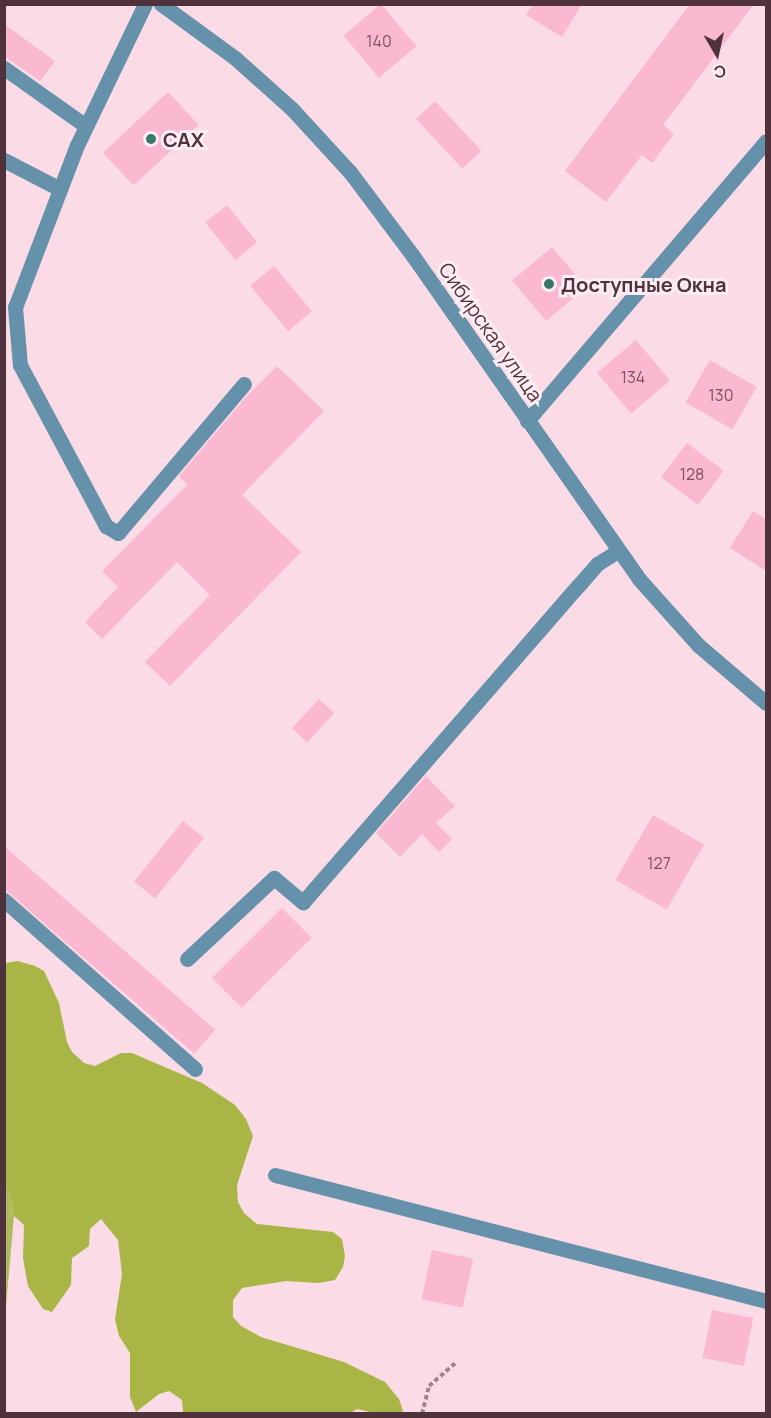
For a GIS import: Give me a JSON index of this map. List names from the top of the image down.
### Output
{
  "streets": {
    "street": ["Сибирская улица"]
  },
  "places": ["САХ", "Доступные Окна"],
  "house_numbers": [
    "140",
    "134",
    "130",
    "128",
    "127"
  ],
  "north": "bottom"
}
